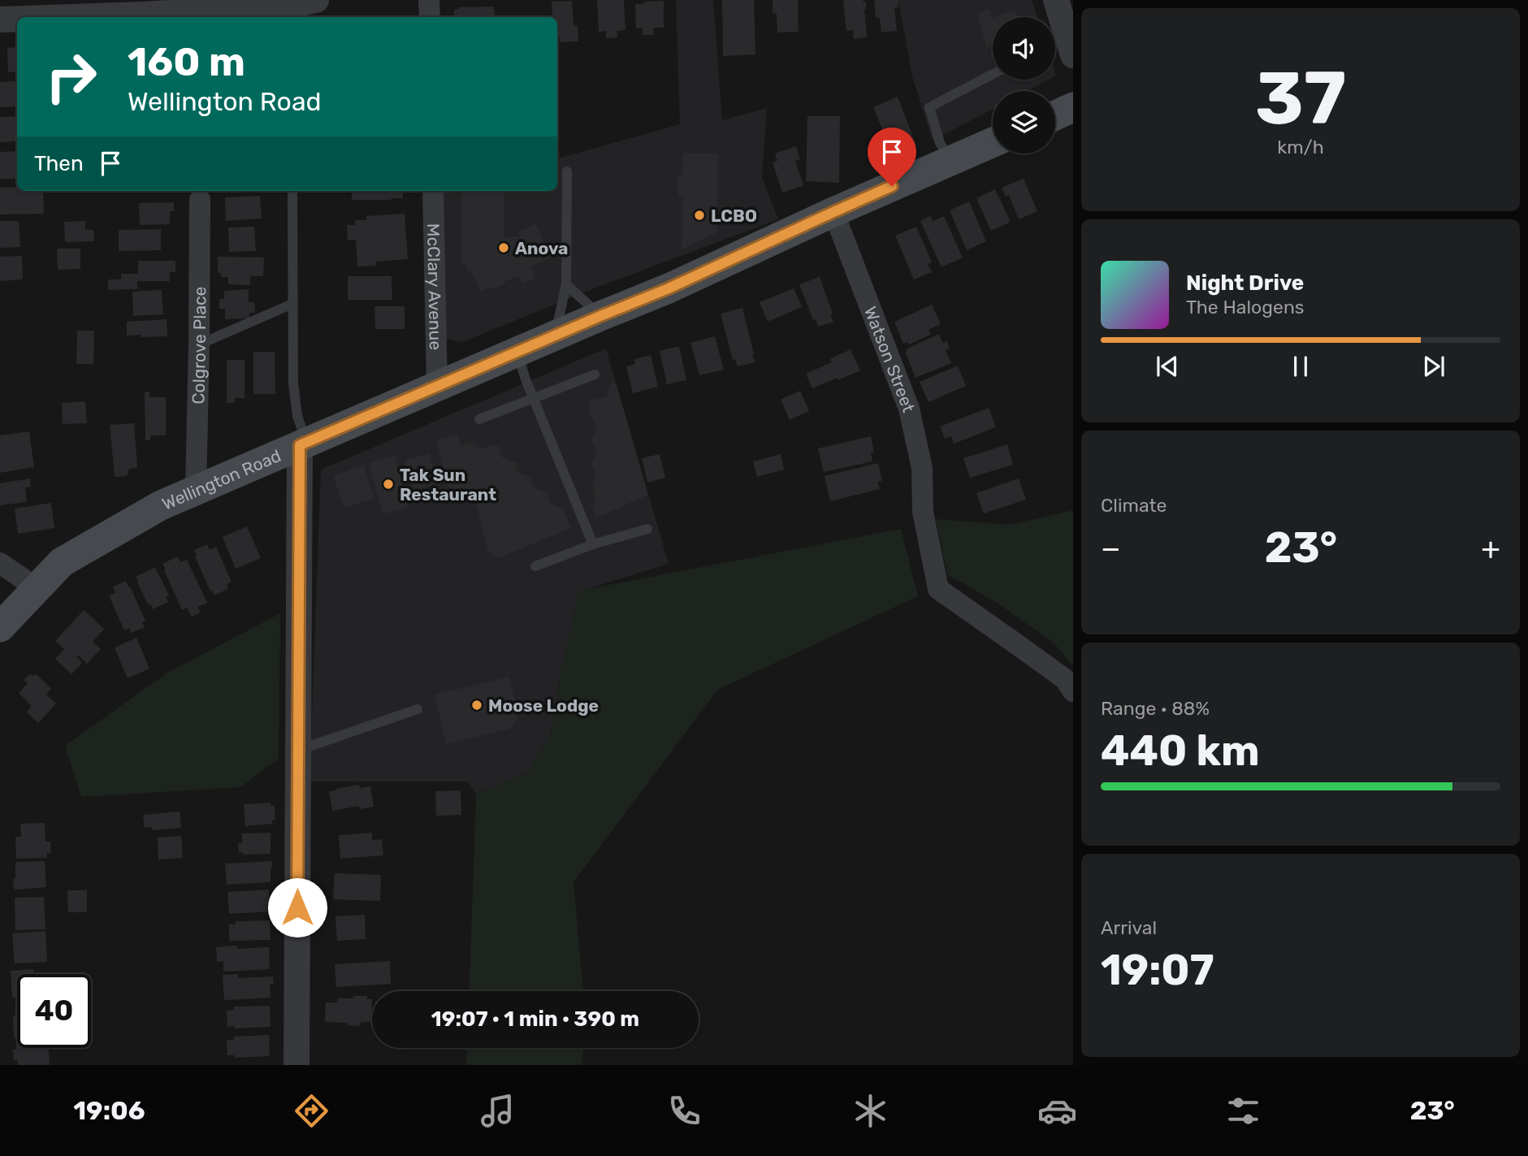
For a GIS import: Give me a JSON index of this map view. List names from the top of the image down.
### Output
{
  "streets": {
    "main road": ["Wellington Road"],
    "street": ["McClary Avenue", "Colgrove Place", "Watson Street"]
  },
  "crossings": [
    ["McClary Avenue", "Wellington Road"],
    ["Colgrove Place", "Wellington Road"],
    ["Watson Street", "Wellington Road"]
  ],
  "places": [
    "LCBO",
    "Anova",
    "Tak Sun Restaurant",
    "Moose Lodge"
  ],
  "page": {
    "tile": [
      ["37", "km/h"],
      "Climate",
      ["Range · 88%", "440 km"],
      ["Arrival", "19:07"]
    ],
    "turn": ["160 m", "Wellington Road"],
    "then": "Then",
    "song": ["Night Drive", "The Halogens"],
    "heat": ["−", "23°", "+"],
    "limit": "40",
    "trip": "19:07 · 1 min · 390 m",
    "tabs": ["19:06", "23°"]
  }
}
